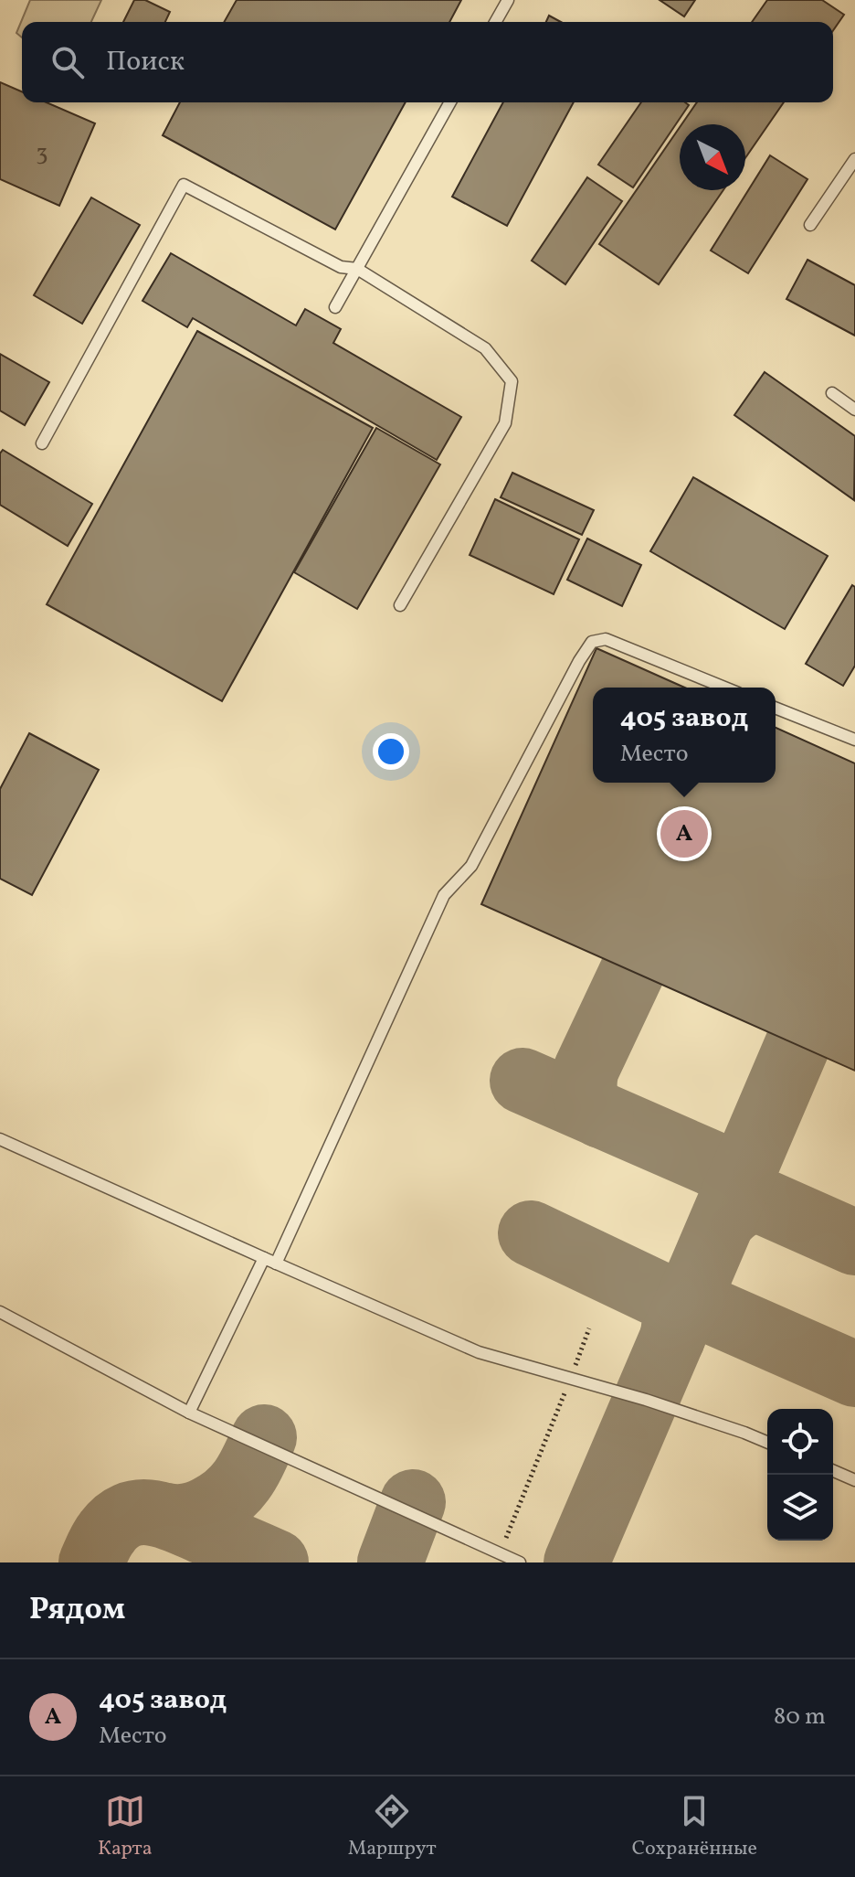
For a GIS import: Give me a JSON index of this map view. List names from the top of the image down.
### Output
{
  "house_numbers": ["3"],
  "north": "bottom right",
  "page": {
    "search": "Поиск",
    "popup": ["405 завод", "Место"],
    "pins": "A",
    "heading": "Рядом",
    "list": [
      {
        "mark": "A",
        "name": "405 завод",
        "note": "Место",
        "value": "80 m"
      }
    ],
    "nav": ["Карта", "Маршрут", "Сохранённые"]
  }
}
